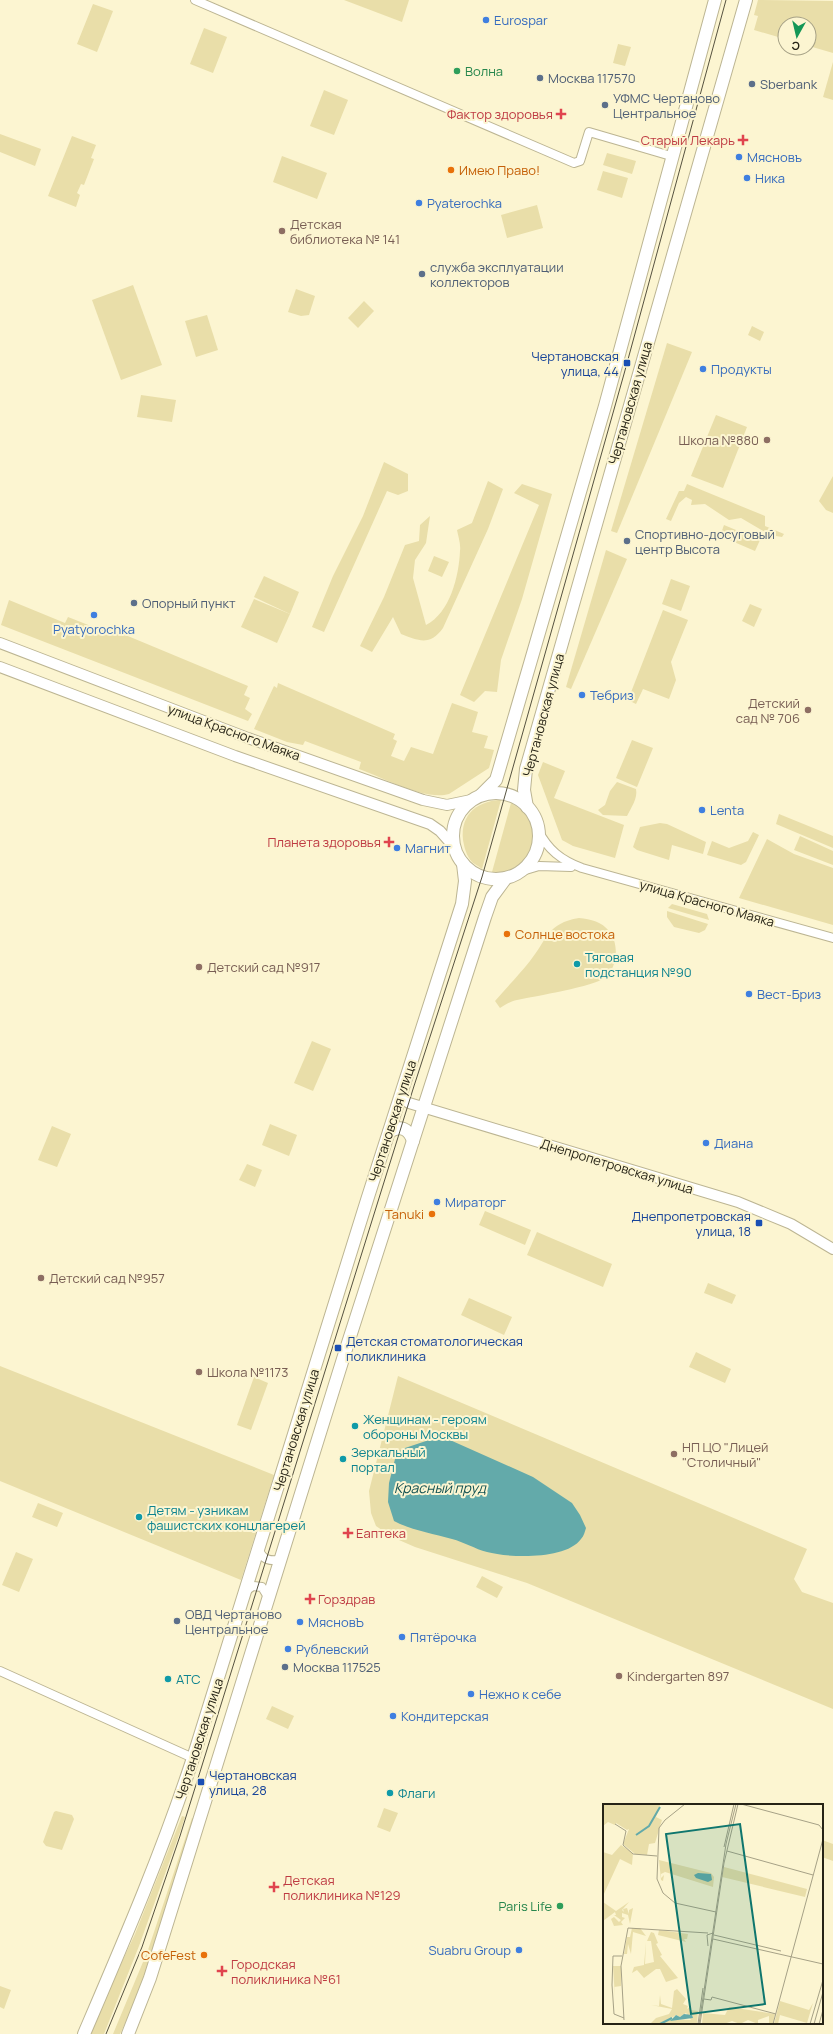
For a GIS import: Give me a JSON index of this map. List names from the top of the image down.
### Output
{
  "streets": {
    "main road": ["Чертановская улица"],
    "street": ["улица Красного Маяка", "Днепропетровская улица"]
  },
  "crossings": [
    ["Чертановская улица", "улица Красного Маяка"],
    ["Чертановская улица", "Днепропетровская улица"]
  ],
  "water": ["Красный пруд"],
  "places": {
    "other": [
      "Eurospar",
      "Волна",
      "Москва 117570",
      "Sberbank",
      "УФМС Чертаново Центральное",
      "Мясновъ",
      "Имею Право!",
      "Ника",
      "Pyaterochka",
      "Детская библиотека № 141",
      "служба эксплуатации коллекторов",
      "Продукты",
      "Школа №880",
      "Спортивно-досуговый центр Высота",
      "Опорный пункт",
      "Pyatyorochka",
      "Тебриз",
      "Детский сад № 706",
      "Lenta",
      "Магнит",
      "Солнце востока",
      "Тяговая подстанция №90",
      "Детский сад №917",
      "Вест-Бриз",
      "Диана",
      "Мираторг",
      "Tanuki",
      "Детский сад №957",
      "Школа №1173",
      "Женщинам - героям обороны Москвы",
      "НП ЦО \"Лицей \"Столичный\"",
      "Зеркальный портал",
      "Детям - узникам фашистских концлагерей",
      "ОВД Чертаново Центральное",
      "МясновЪ",
      "Пятёрочка",
      "Рублевский",
      "Москва 117525",
      "Kindergarten 897",
      "АТС",
      "Нежно к себе",
      "Кондитерская",
      "Флаги",
      "Paris Life",
      "Suabru Group",
      "CofeFest"
    ],
    "health": [
      "Фактор здоровья",
      "Старый Лекарь",
      "Планета здоровья",
      "Еаптека",
      "Горздрав",
      "Детская поликлиника №129",
      "Городская поликлиника №61"
    ],
    "transit": [
      "Чертановская улица, 44",
      "Днепропетровская улица, 18",
      "Детская стоматологическая поликлиника",
      "Чертановская улица, 28"
    ]
  },
  "north": "bottom"
}
